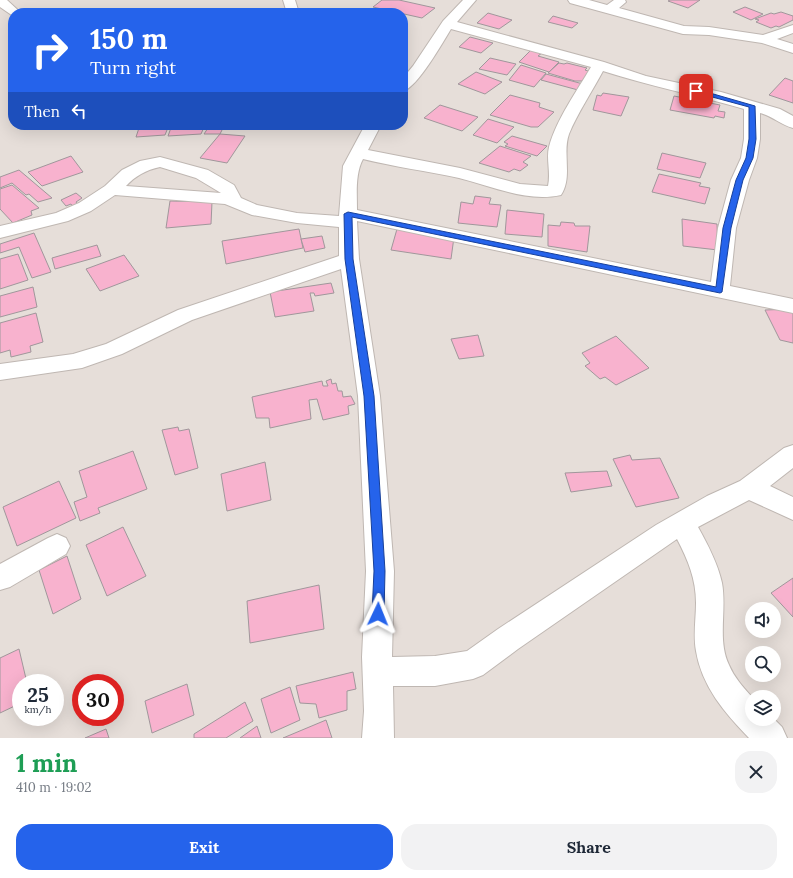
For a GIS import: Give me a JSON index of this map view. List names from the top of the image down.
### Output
{
  "page": {
    "turn": ["150 m", "Turn right"],
    "then": "Then",
    "speed": "25 km/h",
    "limit": "30",
    "heading": ["1 min", "410 m · 19:02"],
    "buttons": ["Exit", "Share"]
  }
}
